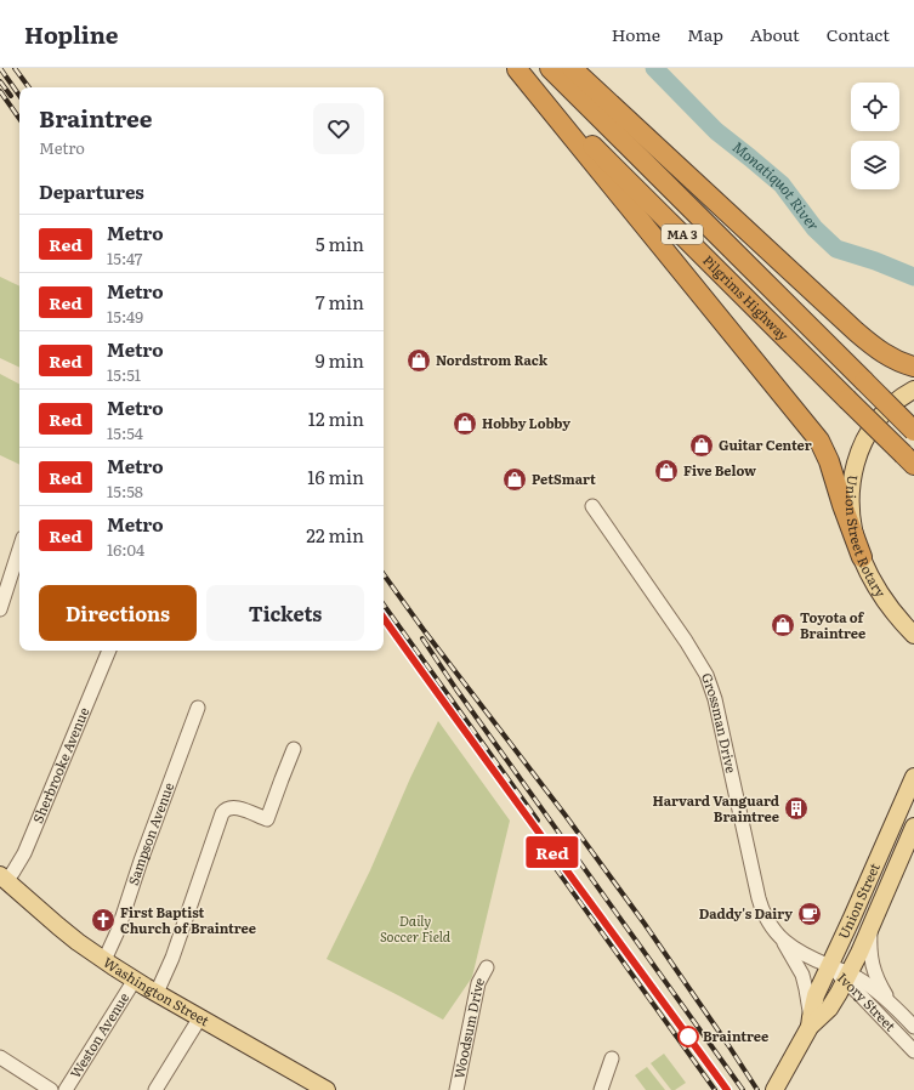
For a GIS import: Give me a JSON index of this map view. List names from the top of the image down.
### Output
{
  "streets": {
    "highway": ["MA 3", "Pilgrims Highway"],
    "main road": ["Union Street Rotary", "Union Street", "Washington Street"],
    "street": [
      "Grossman Drive",
      "Sherbrooke Avenue",
      "Sampson Avenue",
      "Ivory Street",
      "Woodsum Drive",
      "Weston Avenue"
    ]
  },
  "crossings": [
    ["Grossman Drive", "Union Street"],
    ["Grossman Drive", "Ivory Street"],
    ["Sherbrooke Avenue", "Washington Street"],
    ["Sampson Avenue", "Washington Street"],
    ["Union Street", "Ivory Street"],
    ["Washington Street", "Weston Avenue"]
  ],
  "water": ["Monatiquot River"],
  "parks": ["Daily Soccer Field"],
  "places": {
    "shop": [
      "Nordstrom Rack",
      "Hobby Lobby",
      "Guitar Center",
      "Five Below",
      "PetSmart",
      "Toyota of Braintree"
    ],
    "building": ["Harvard Vanguard Braintree"],
    "cafe": ["Daddy's Dairy"],
    "church": ["First Baptist Church of Braintree"],
    "other": ["Braintree"]
  },
  "lines": ["metro line Red"],
  "page": {
    "header": "Hopline",
    "nav": [
      "Home",
      "Map",
      "About",
      "Contact"
    ],
    "on_map": "Red",
    "heading": [
      ["Braintree", "Metro"],
      "Departures"
    ],
    "list": [
      {
        "mark": "Red",
        "name": "Metro",
        "note": "15:47",
        "value": "5 min"
      },
      {
        "mark": "Red",
        "name": "Metro",
        "note": "15:49",
        "value": "7 min"
      },
      {
        "mark": "Red",
        "name": "Metro",
        "note": "15:51",
        "value": "9 min"
      },
      {
        "mark": "Red",
        "name": "Metro",
        "note": "15:54",
        "value": "12 min"
      },
      {
        "mark": "Red",
        "name": "Metro",
        "note": "15:58",
        "value": "16 min"
      },
      {
        "mark": "Red",
        "name": "Metro",
        "note": "16:04",
        "value": "22 min"
      }
    ],
    "buttons": ["Directions", "Tickets"]
  }
}
